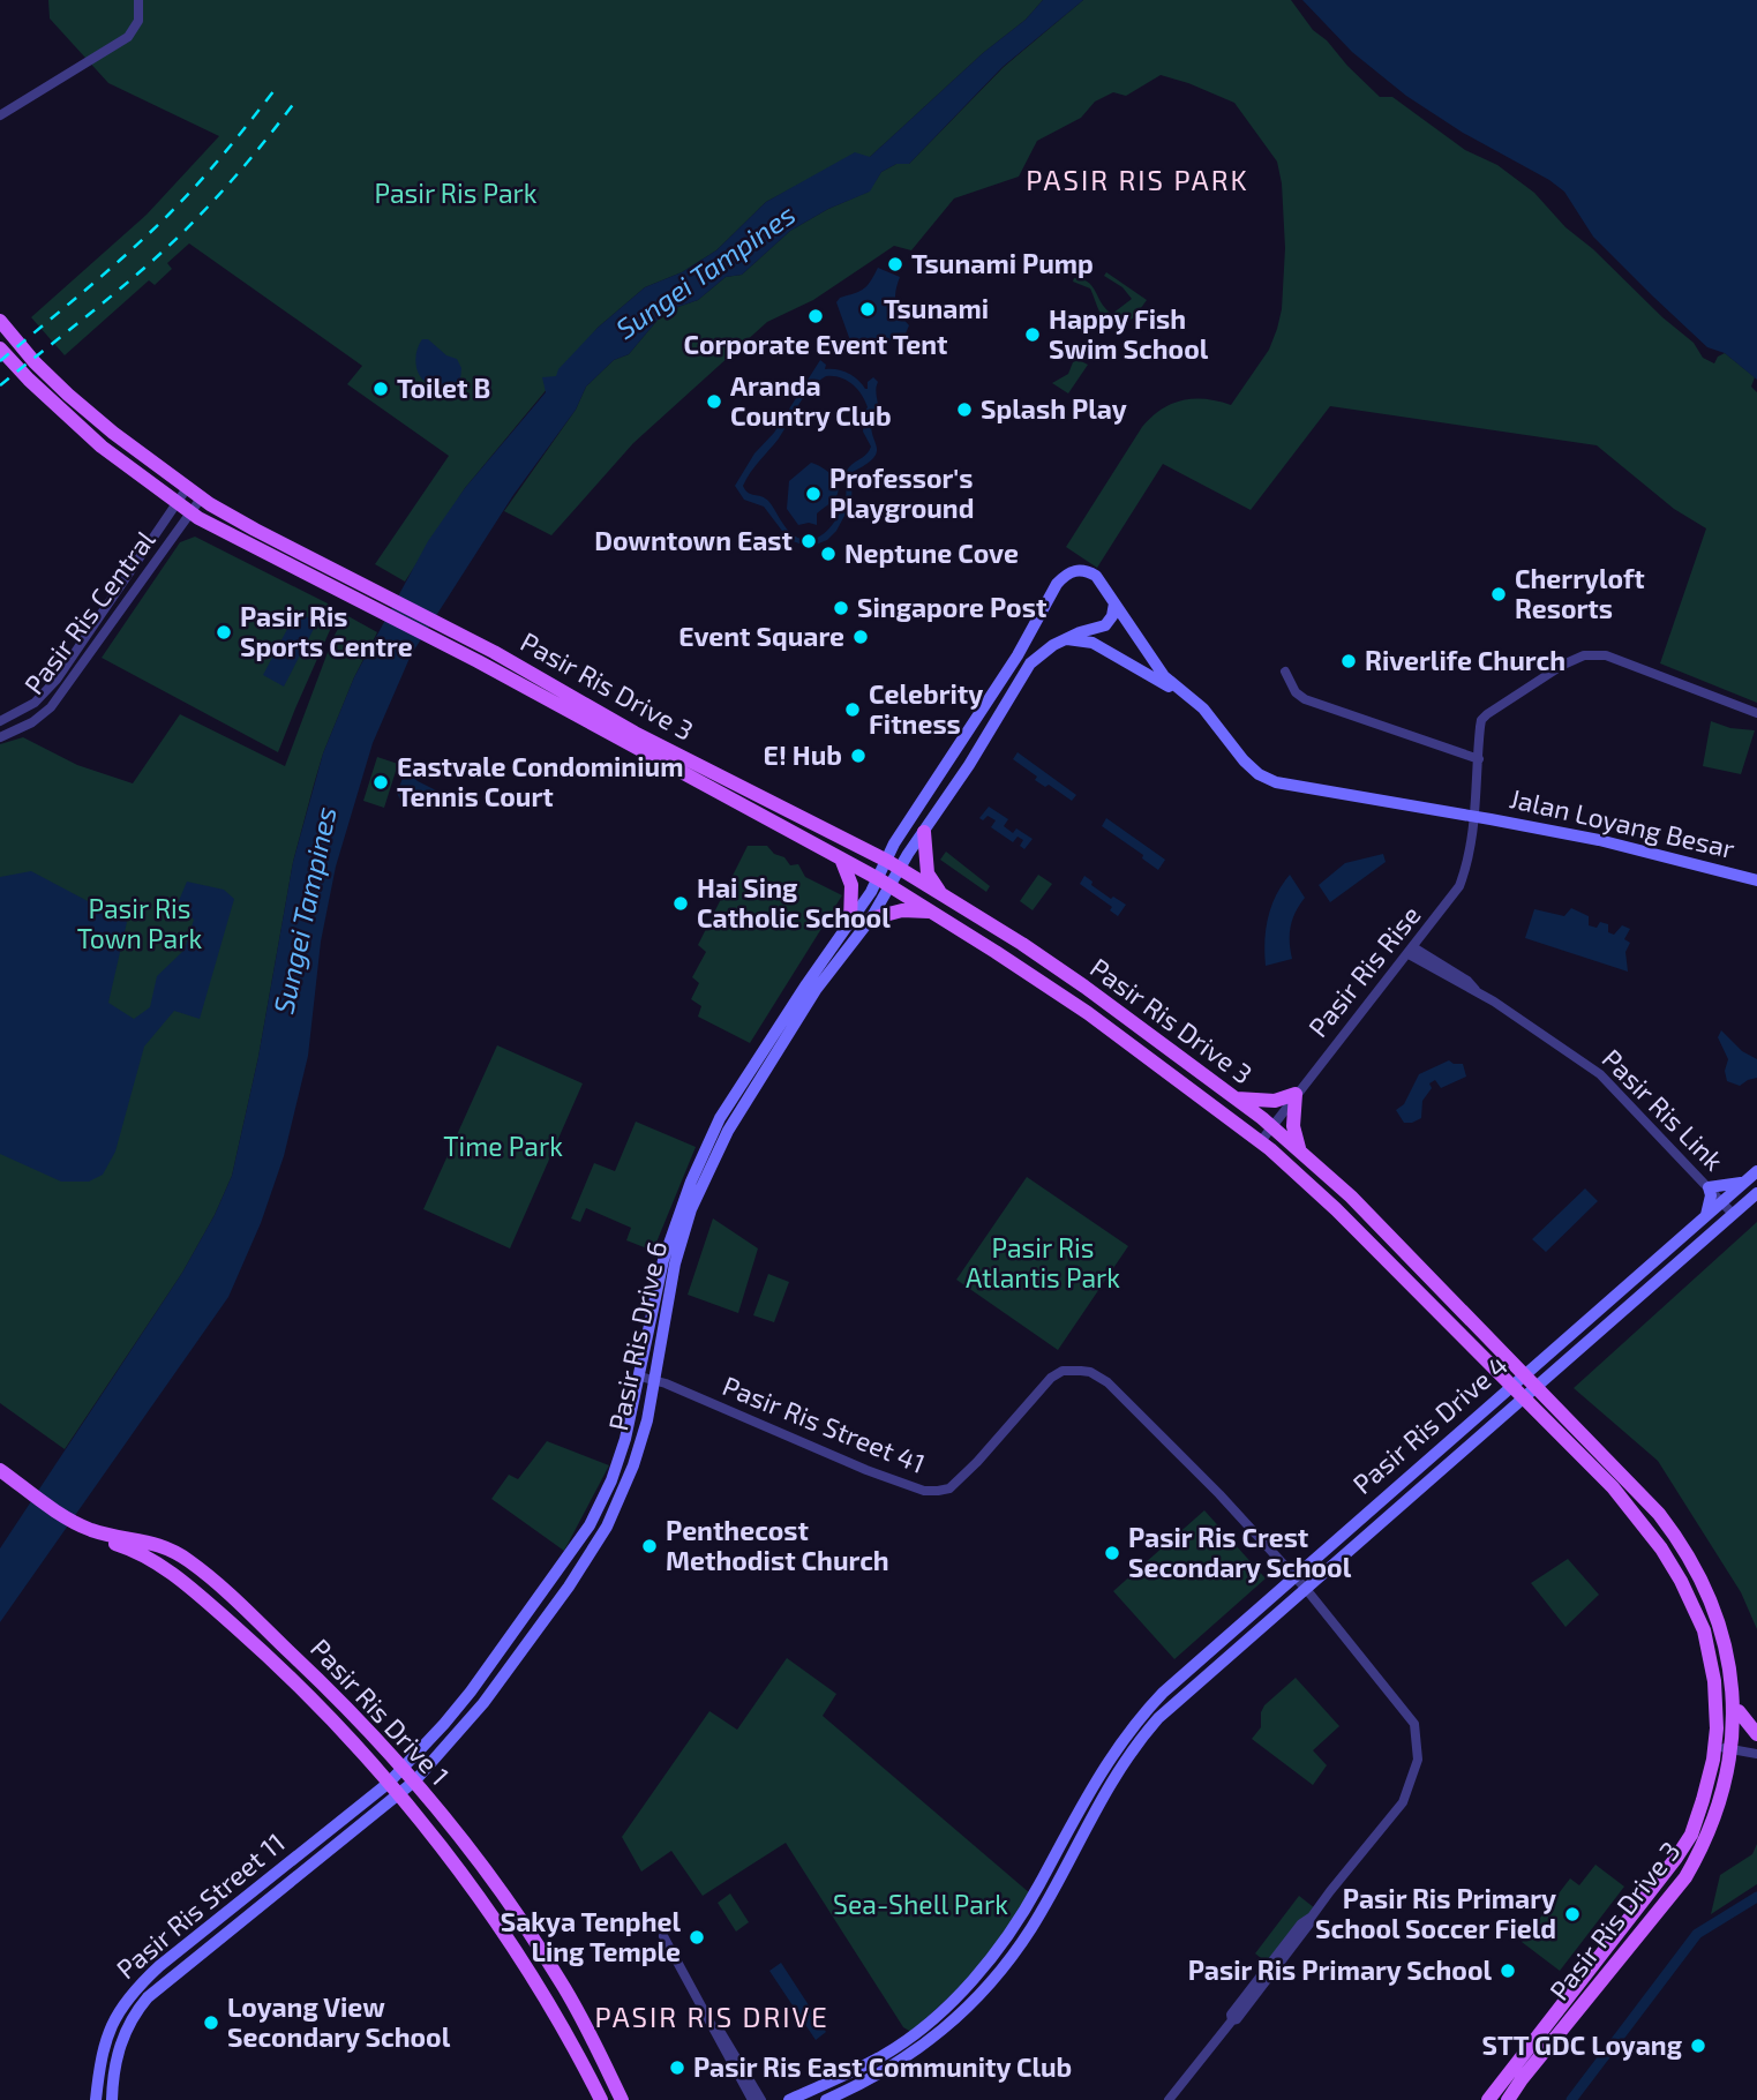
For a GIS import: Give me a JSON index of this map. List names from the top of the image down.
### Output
{
  "streets": {
    "main road": ["Pasir Ris Drive 3", "Pasir Ris Drive 1"],
    "street": [
      "Pasir Ris Central",
      "Jalan Loyang Besar",
      "Pasir Ris Rise",
      "Pasir Ris Link",
      "Pasir Ris Drive 6",
      "Pasir Ris Street 41",
      "Pasir Ris Drive 4",
      "Pasir Ris Street 11"
    ]
  },
  "crossings": [
    ["Pasir Ris Central", "Pasir Ris Drive 3"],
    ["Pasir Ris Drive 3", "Pasir Ris Rise"],
    ["Pasir Ris Drive 3", "Pasir Ris Drive 6"],
    ["Pasir Ris Drive 3", "Pasir Ris Drive 4"],
    ["Jalan Loyang Besar", "Pasir Ris Rise"],
    ["Pasir Ris Rise", "Pasir Ris Link"],
    ["Pasir Ris Link", "Pasir Ris Drive 4"],
    ["Pasir Ris Drive 6", "Pasir Ris Street 41"],
    ["Pasir Ris Drive 6", "Pasir Ris Drive 1"],
    ["Pasir Ris Drive 6", "Pasir Ris Street 11"],
    ["Pasir Ris Street 41", "Pasir Ris Drive 4"],
    ["Pasir Ris Drive 1", "Pasir Ris Street 11"]
  ],
  "districts": ["PASIR RIS PARK", "PASIR RIS DRIVE"],
  "water": ["Sungei Tampines"],
  "parks": [
    "Pasir Ris Park",
    "Pasir Ris Town Park",
    "Time Park",
    "Pasir Ris Atlantis Park",
    "Sea-Shell Park"
  ],
  "places": [
    "Tsunami Pump",
    "Tsunami",
    "Corporate Event Tent",
    "Happy Fish Swim School",
    "Toilet B",
    "Aranda Country Club",
    "Splash Play",
    "Professor's Playground",
    "Downtown East",
    "Neptune Cove",
    "Cherryloft Resorts",
    "Singapore Post",
    "Pasir Ris Sports Centre",
    "Event Square",
    "Riverlife Church",
    "Celebrity Fitness",
    "E! Hub",
    "Eastvale Condominium Tennis Court",
    "Hai Sing Catholic School",
    "Penthecost Methodist Church",
    "Pasir Ris Crest Secondary School",
    "Pasir Ris Primary School Soccer Field",
    "Sakya Tenphel Ling Temple",
    "Pasir Ris Primary School",
    "Loyang View Secondary School",
    "STT GDC Loyang",
    "Pasir Ris East Community Club"
  ]
}
